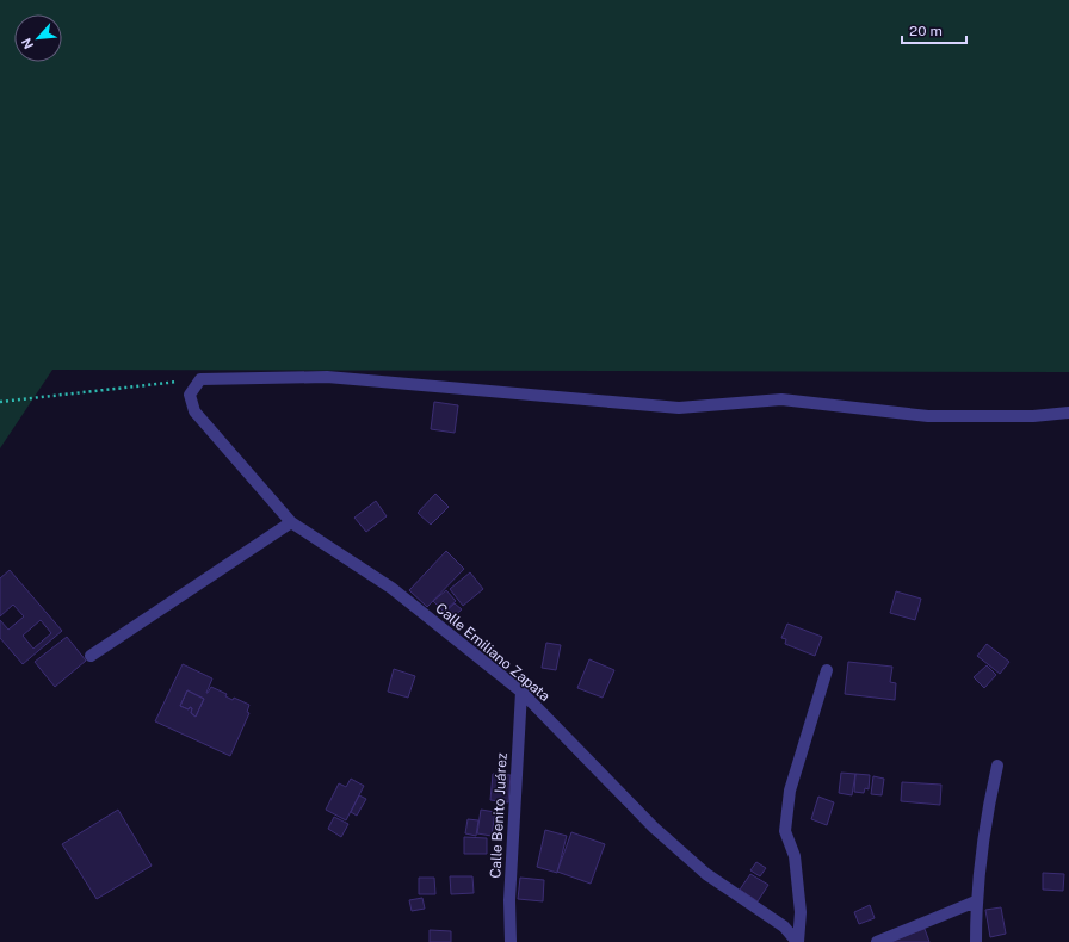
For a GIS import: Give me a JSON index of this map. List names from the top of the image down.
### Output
{
  "streets": {
    "street": ["Calle Emiliano Zapata", "Calle Benito Juárez"]
  },
  "crossings": [
    ["Calle Emiliano Zapata", "Calle Benito Juárez"]
  ],
  "scale_bar": "20 m",
  "north": "bottom left"
}
